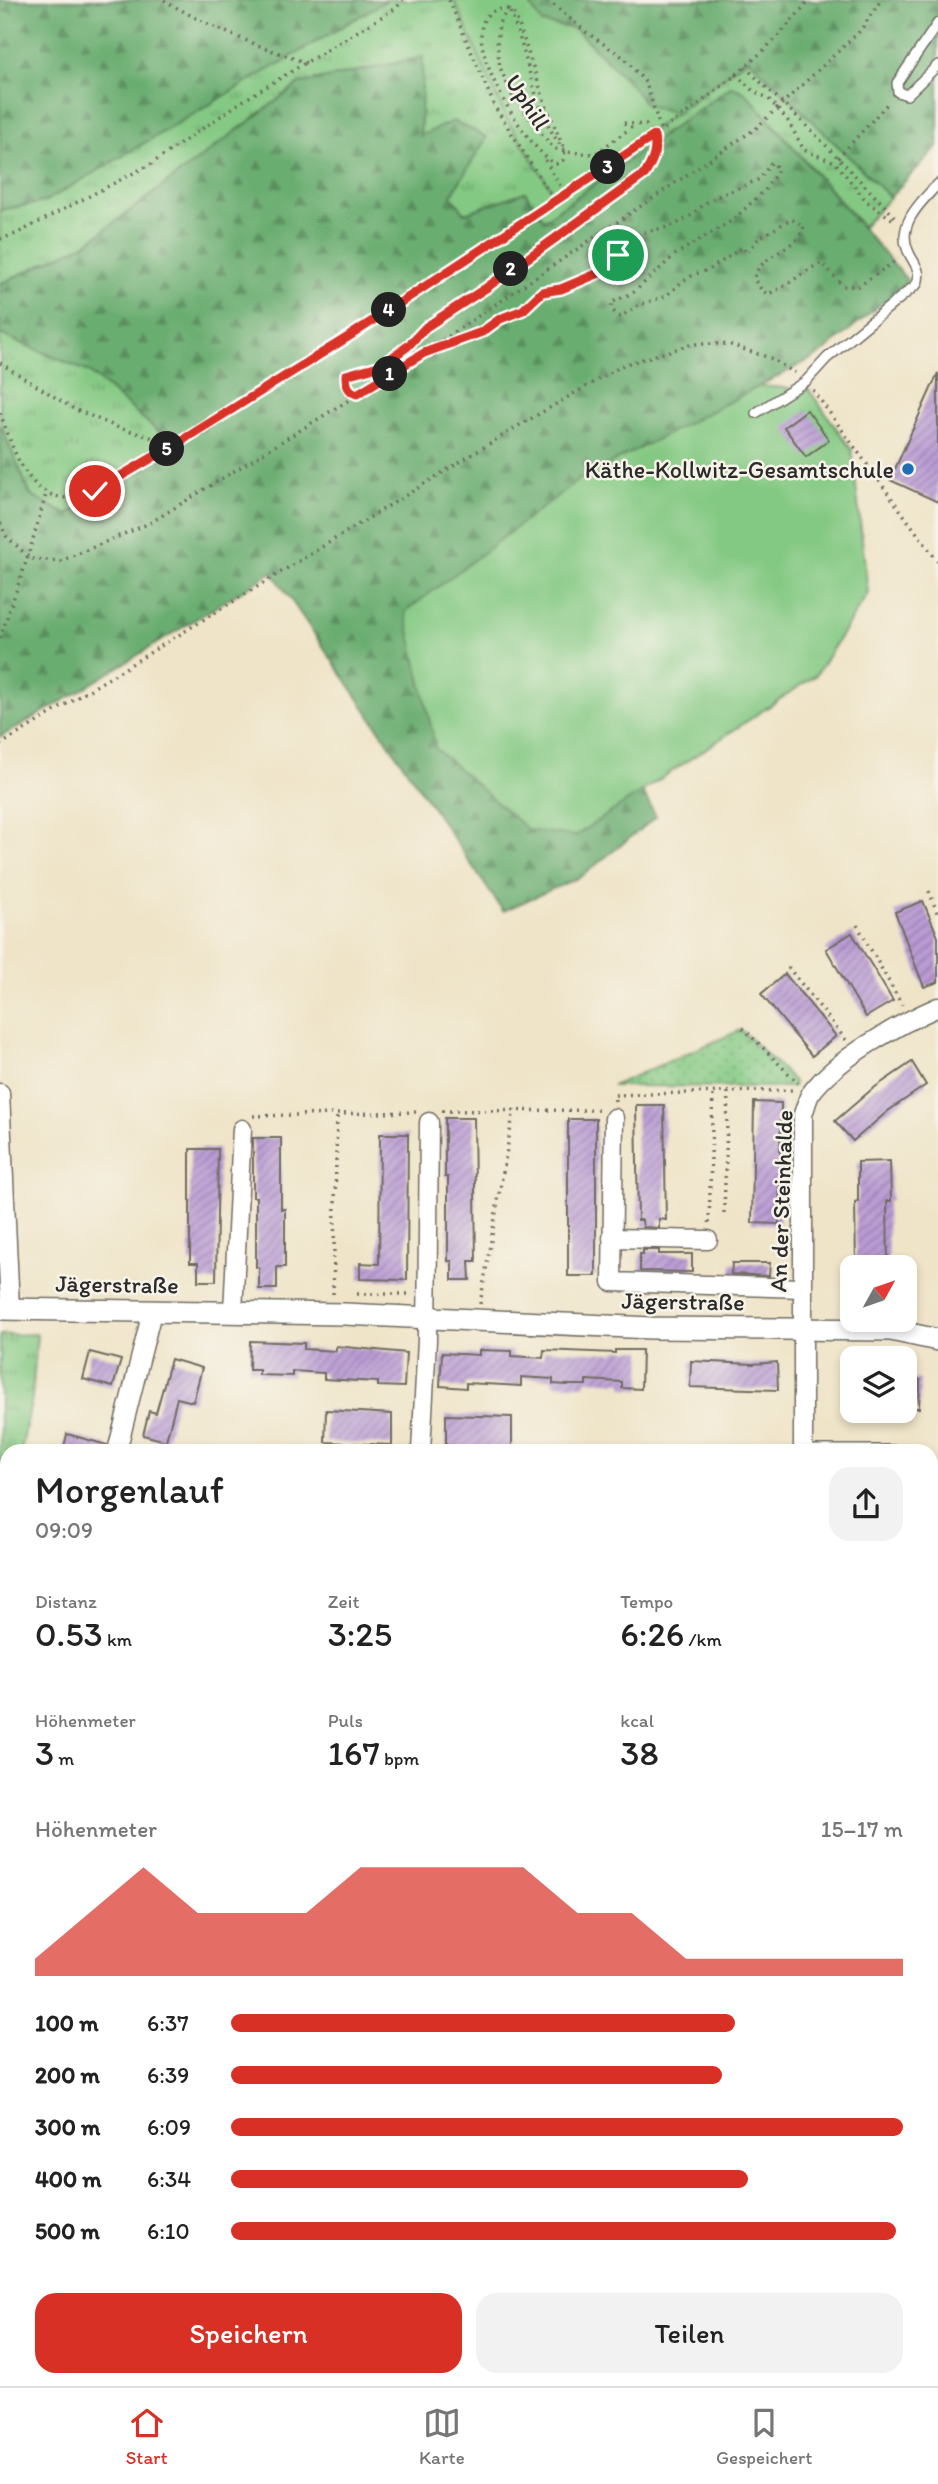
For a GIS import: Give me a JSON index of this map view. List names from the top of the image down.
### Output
{
  "streets": {
    "street": ["An der Steinhalde", "Jägerstraße"],
    "path": ["Uphill"]
  },
  "crossings": [
    ["An der Steinhalde", "Jägerstraße"]
  ],
  "places": ["Käthe-Kollwitz-Gesamtschule"],
  "north": "top right",
  "page": {
    "pins": [
      "3",
      "2",
      "4",
      "1",
      "5"
    ],
    "heading": ["Morgenlauf", "09:09"],
    "stats": [
      ["Distanz", "0.53 km"],
      ["Zeit", "3:25"],
      ["Tempo", "6:26 /km"],
      ["Höhenmeter", "3 m"],
      ["Puls", "167 bpm"],
      ["kcal", "38"]
    ],
    "chart": ["Höhenmeter", "15–17 m"],
    "list": [
      {
        "name": "100 m",
        "note": "6:37"
      },
      {
        "name": "200 m",
        "note": "6:39"
      },
      {
        "name": "300 m",
        "note": "6:09"
      },
      {
        "name": "400 m",
        "note": "6:34"
      },
      {
        "name": "500 m",
        "note": "6:10"
      }
    ],
    "buttons": ["Speichern", "Teilen"],
    "tabs": ["Start", "Karte", "Gespeichert"]
  }
}
